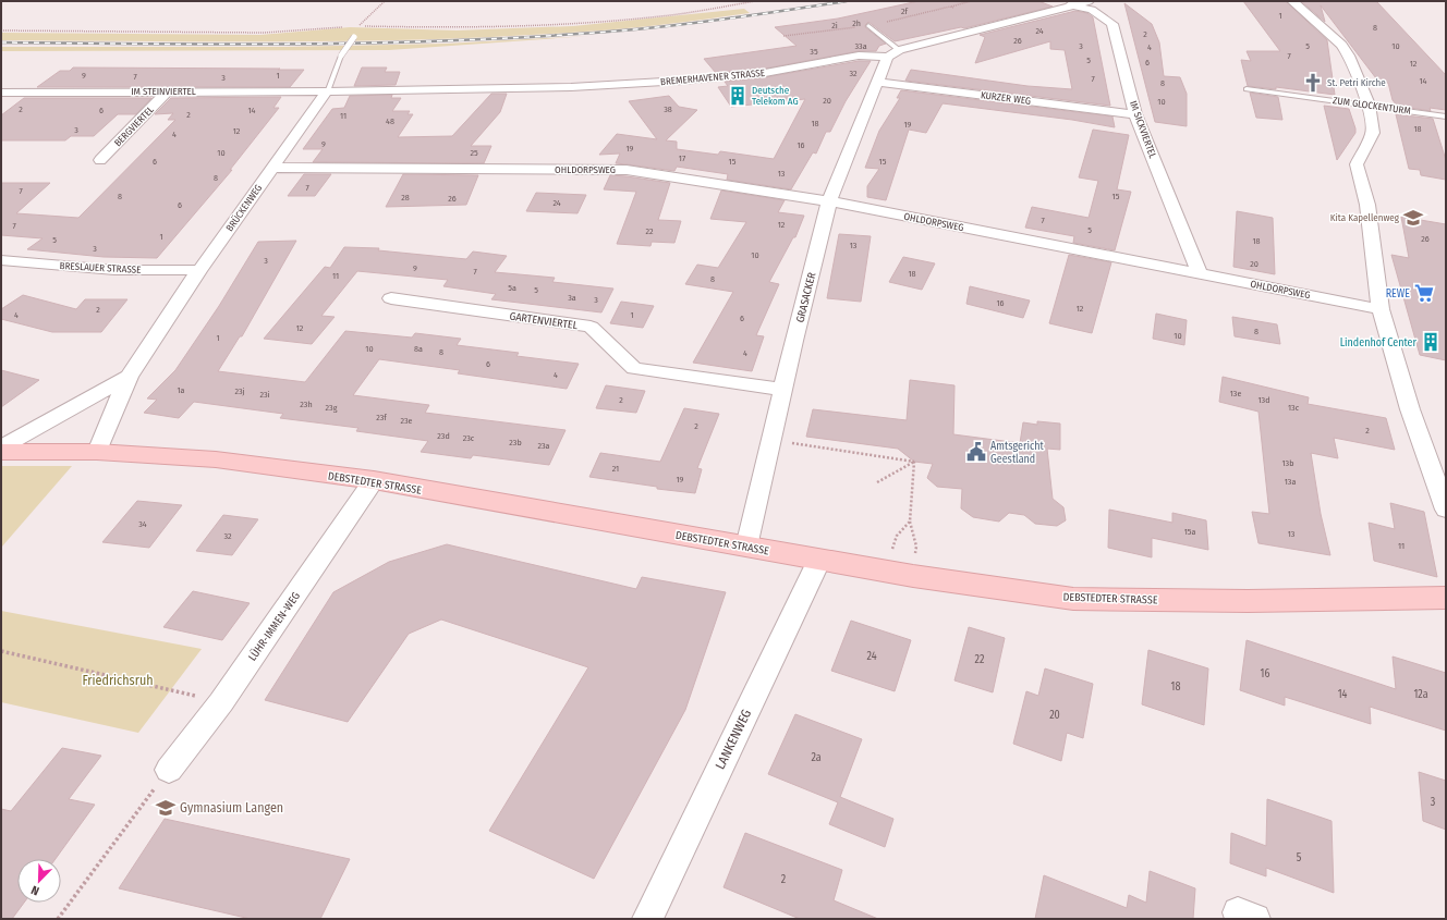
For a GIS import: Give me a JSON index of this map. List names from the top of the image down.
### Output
{
  "streets": {
    "main road": ["DEBSTEDTER STRASSE"],
    "street": [
      "BREMERHAVENER STRASSE",
      "IM STEINVIERTEL",
      "KURZER WEG",
      "BERGVIERTEL",
      "IM SICKVIERTEL",
      "OHLDORPSWEG",
      "BRÜCKENWEG",
      "BRESLAUER STRASSE",
      "GRASACKER",
      "GARTENVIERTEL",
      "LÜHR-IMMEN-WEG",
      "LANKENWEG"
    ],
    "lane": ["ZUM GLOCKENTURM"]
  },
  "crossings": [
    ["BREMERHAVENER STRASSE", "IM STEINVIERTEL"],
    ["BREMERHAVENER STRASSE", "IM SICKVIERTEL"],
    ["BREMERHAVENER STRASSE", "BRÜCKENWEG"],
    ["BREMERHAVENER STRASSE", "GRASACKER"],
    ["IM STEINVIERTEL", "BERGVIERTEL"],
    ["IM STEINVIERTEL", "BRÜCKENWEG"],
    ["KURZER WEG", "IM SICKVIERTEL"],
    ["KURZER WEG", "GRASACKER"],
    ["IM SICKVIERTEL", "OHLDORPSWEG"],
    ["OHLDORPSWEG", "BRÜCKENWEG"],
    ["OHLDORPSWEG", "GRASACKER"],
    ["BRÜCKENWEG", "BRESLAUER STRASSE"],
    ["BRÜCKENWEG", "DEBSTEDTER STRASSE"],
    ["GRASACKER", "GARTENVIERTEL"],
    ["GRASACKER", "DEBSTEDTER STRASSE"],
    ["DEBSTEDTER STRASSE", "LÜHR-IMMEN-WEG"],
    ["DEBSTEDTER STRASSE", "LANKENWEG"]
  ],
  "parks": ["Friedrichsruh"],
  "places": {
    "church": ["St. Petri Kirche"],
    "building": ["Deutsche Telekom AG", "Lindenhof Center"],
    "school or university": ["Kita Kapellenweg", "Gymnasium Langen"],
    "supermarket": ["REWE"],
    "public building": ["Amtsgericht Geestland"]
  },
  "house_numbers": [
    "2f",
    "1",
    "2h",
    "2i",
    "8",
    "24",
    "2",
    "26",
    "33a",
    "3",
    "5",
    "10",
    "4",
    "35",
    "7",
    "5",
    "6",
    "12",
    "32",
    "9",
    "1",
    "7",
    "3",
    "7",
    "14",
    "8",
    "20",
    "10",
    "2",
    "38",
    "6",
    "14",
    "2",
    "11",
    "48",
    "18",
    "19",
    "18",
    "3",
    "12",
    "4",
    "9",
    "16",
    "19",
    "10",
    "25",
    "17",
    "6",
    "15",
    "15",
    "13",
    "8",
    "7",
    "7",
    "8",
    "15",
    "28",
    "26",
    "24",
    "6",
    "7",
    "12",
    "7",
    "5",
    "22",
    "1",
    "26",
    "5",
    "18",
    "13",
    "3",
    "10",
    "3",
    "20",
    "9",
    "7",
    "18",
    "11",
    "8",
    "5a",
    "5",
    "3a",
    "3",
    "16",
    "12",
    "2",
    "4",
    "1",
    "6",
    "12",
    "8",
    "10",
    "1",
    "10",
    "8a",
    "8",
    "4",
    "6",
    "4",
    "1a",
    "23j",
    "13e",
    "23i",
    "2",
    "13d",
    "23h",
    "23g",
    "13c",
    "23f",
    "23e",
    "2",
    "2",
    "23d",
    "23c",
    "23b",
    "23a",
    "13b",
    "21",
    "19",
    "13a",
    "34",
    "15a",
    "13",
    "32",
    "11",
    "24",
    "22",
    "16",
    "18",
    "14",
    "12a",
    "20",
    "2a",
    "3",
    "5",
    "2"
  ],
  "north": "bottom left"
}
